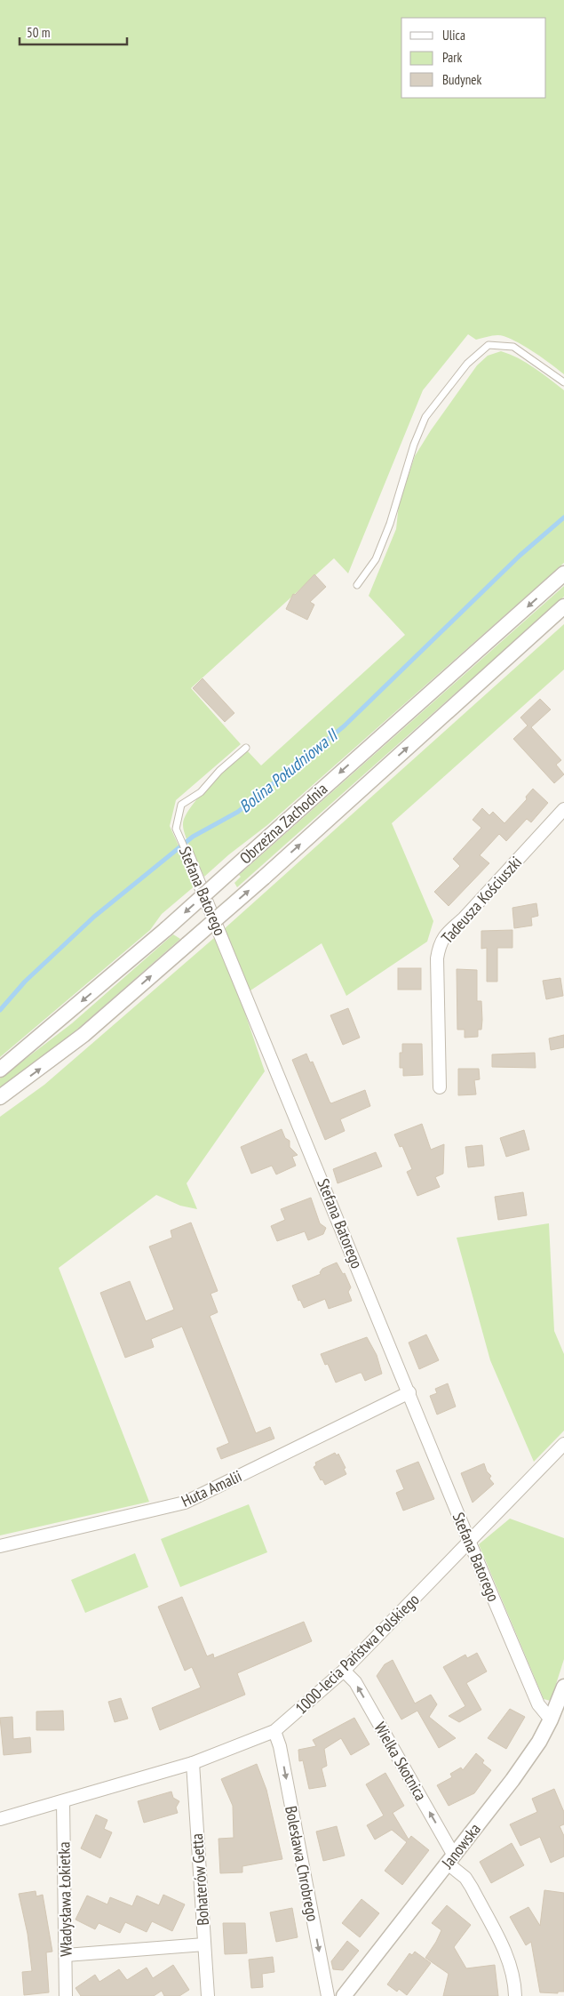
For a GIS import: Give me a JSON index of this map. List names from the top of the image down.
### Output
{
  "streets": {
    "street": [
      "Obrzeżna Zachodnia",
      "Stefana Batorego",
      "Tadeusza Kościuszki",
      "Huta Amalii",
      "1000-lecia Państwa Polskiego",
      "Wielka Skotnica",
      "Janowska",
      "Bolesława Chrobrego",
      "Bohaterów Getta",
      "Władysława Łokietka"
    ]
  },
  "crossings": [
    ["Stefana Batorego", "Huta Amalii"],
    ["Stefana Batorego", "1000-lecia Państwa Polskiego"],
    ["Stefana Batorego", "Janowska"],
    ["1000-lecia Państwa Polskiego", "Wielka Skotnica"],
    ["1000-lecia Państwa Polskiego", "Bolesława Chrobrego"],
    ["1000-lecia Państwa Polskiego", "Bohaterów Getta"],
    ["1000-lecia Państwa Polskiego", "Władysława Łokietka"],
    ["Wielka Skotnica", "Janowska"]
  ],
  "one_way": ["Wielka Skotnica", "Bolesława Chrobrego"],
  "water": ["Bolina Południowa II"],
  "legend": ["Ulica", "Park", "Budynek"],
  "scale_bar": "50 m"
}
